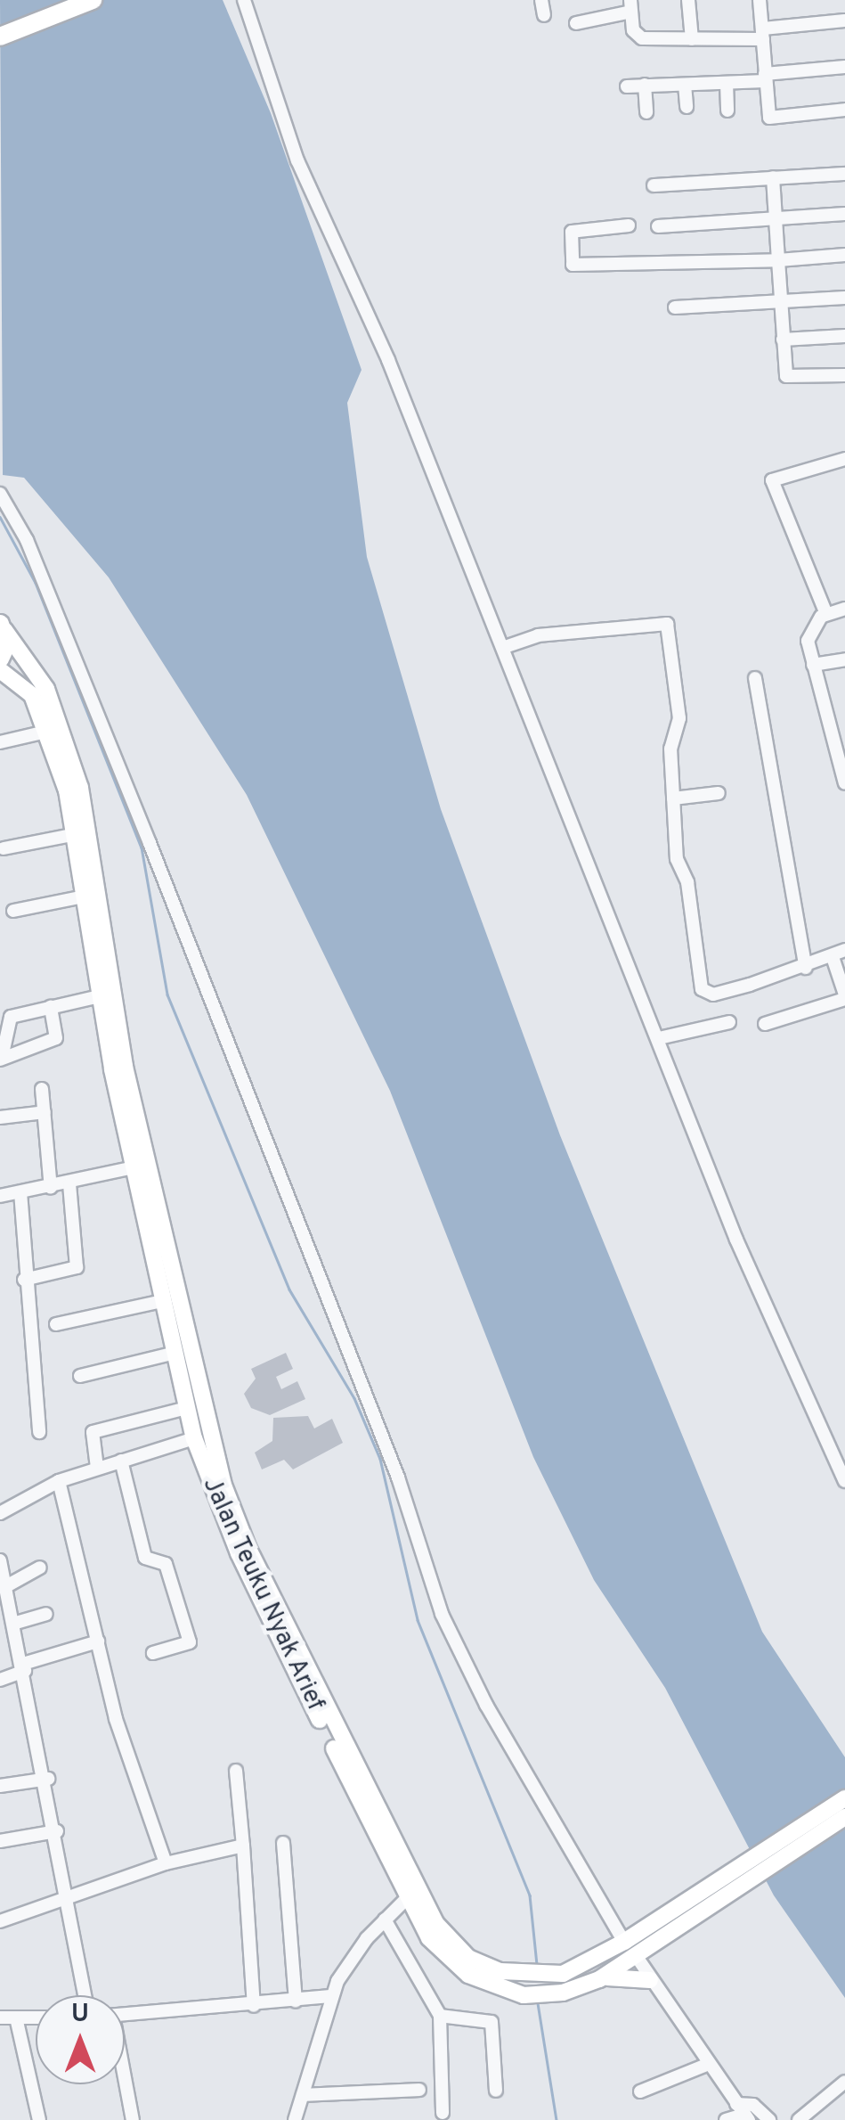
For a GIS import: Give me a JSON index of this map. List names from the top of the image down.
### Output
{
  "streets": {
    "main road": ["Jalan Teuku Nyak Arief"]
  },
  "north": "top"
}
